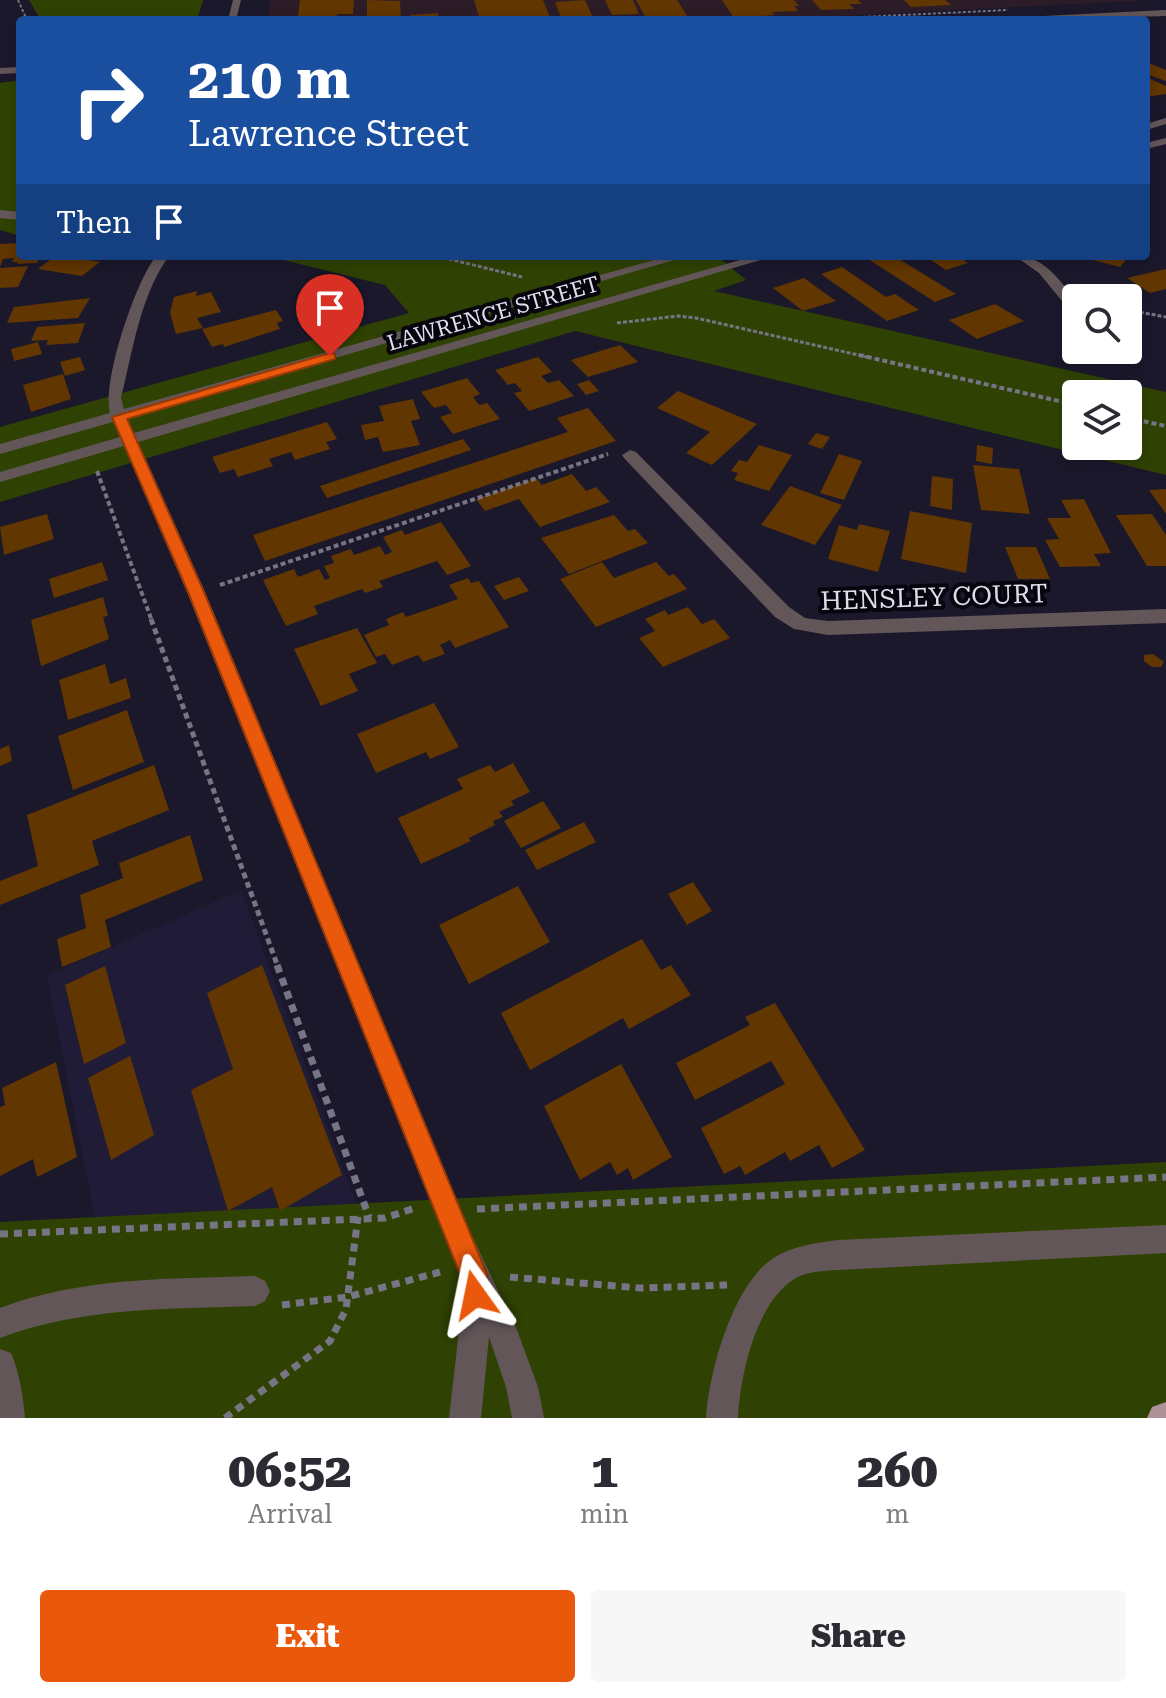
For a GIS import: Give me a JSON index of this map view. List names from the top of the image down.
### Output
{
  "streets": {
    "street": ["LAWRENCE STREET", "HENSLEY COURT"]
  },
  "page": {
    "turn": ["210 m", "Lawrence Street"],
    "then": "Then",
    "eta": [
      "06:52",
      "Arrival",
      "1",
      "min",
      "260",
      "m"
    ],
    "buttons": ["Exit", "Share"]
  }
}
